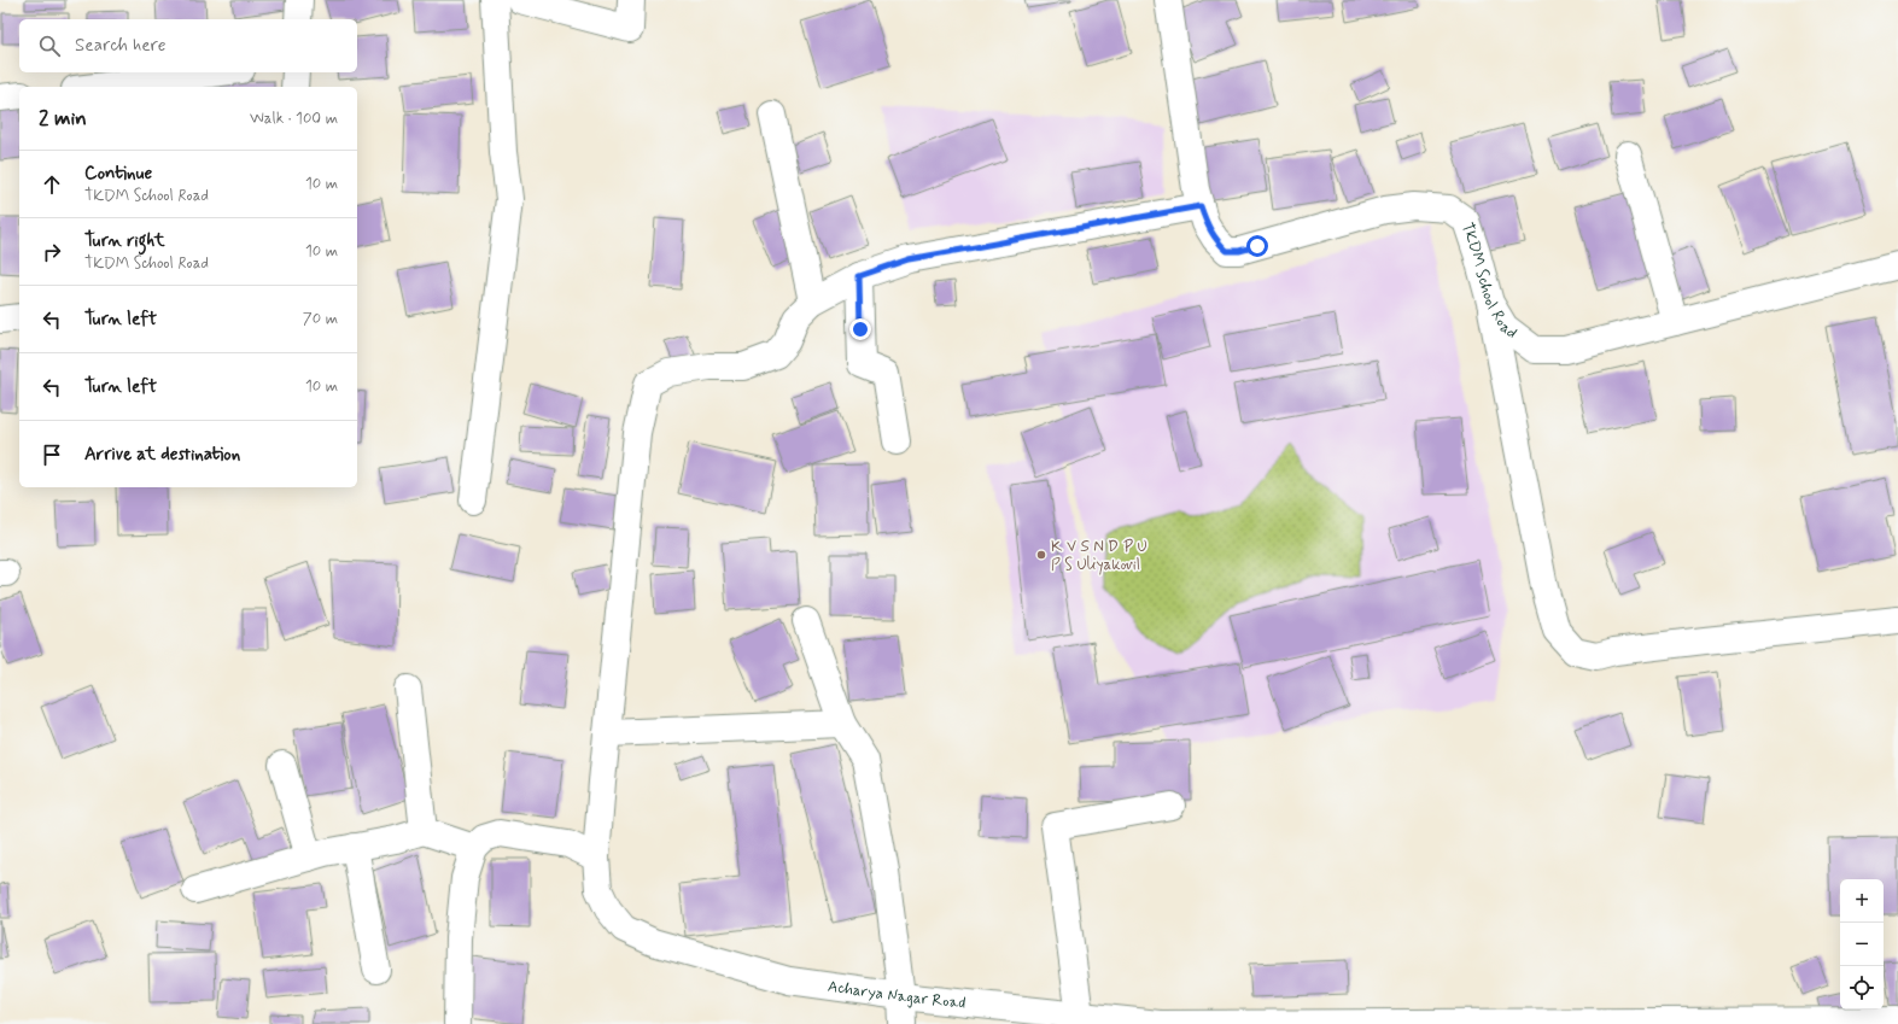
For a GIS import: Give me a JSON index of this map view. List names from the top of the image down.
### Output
{
  "streets": {
    "street": ["TKDM School Road", "Acharya Nagar Road"]
  },
  "crossings": [
    ["TKDM School Road", "Acharya Nagar Road"]
  ],
  "places": ["K V S N D P U P S Uliyakovil"],
  "page": {
    "search": "Search here",
    "heading": ["2 min", "Walk · 100 m"],
    "list": [
      ["Continue", "TKDM School Road", "10 m"],
      ["Turn right", "TKDM School Road", "10 m"],
      ["Turn left", "70 m"],
      ["Turn left", "10 m"],
      "Arrive at destination"
    ],
    "map_buttons": ["+", "−"]
  }
}
